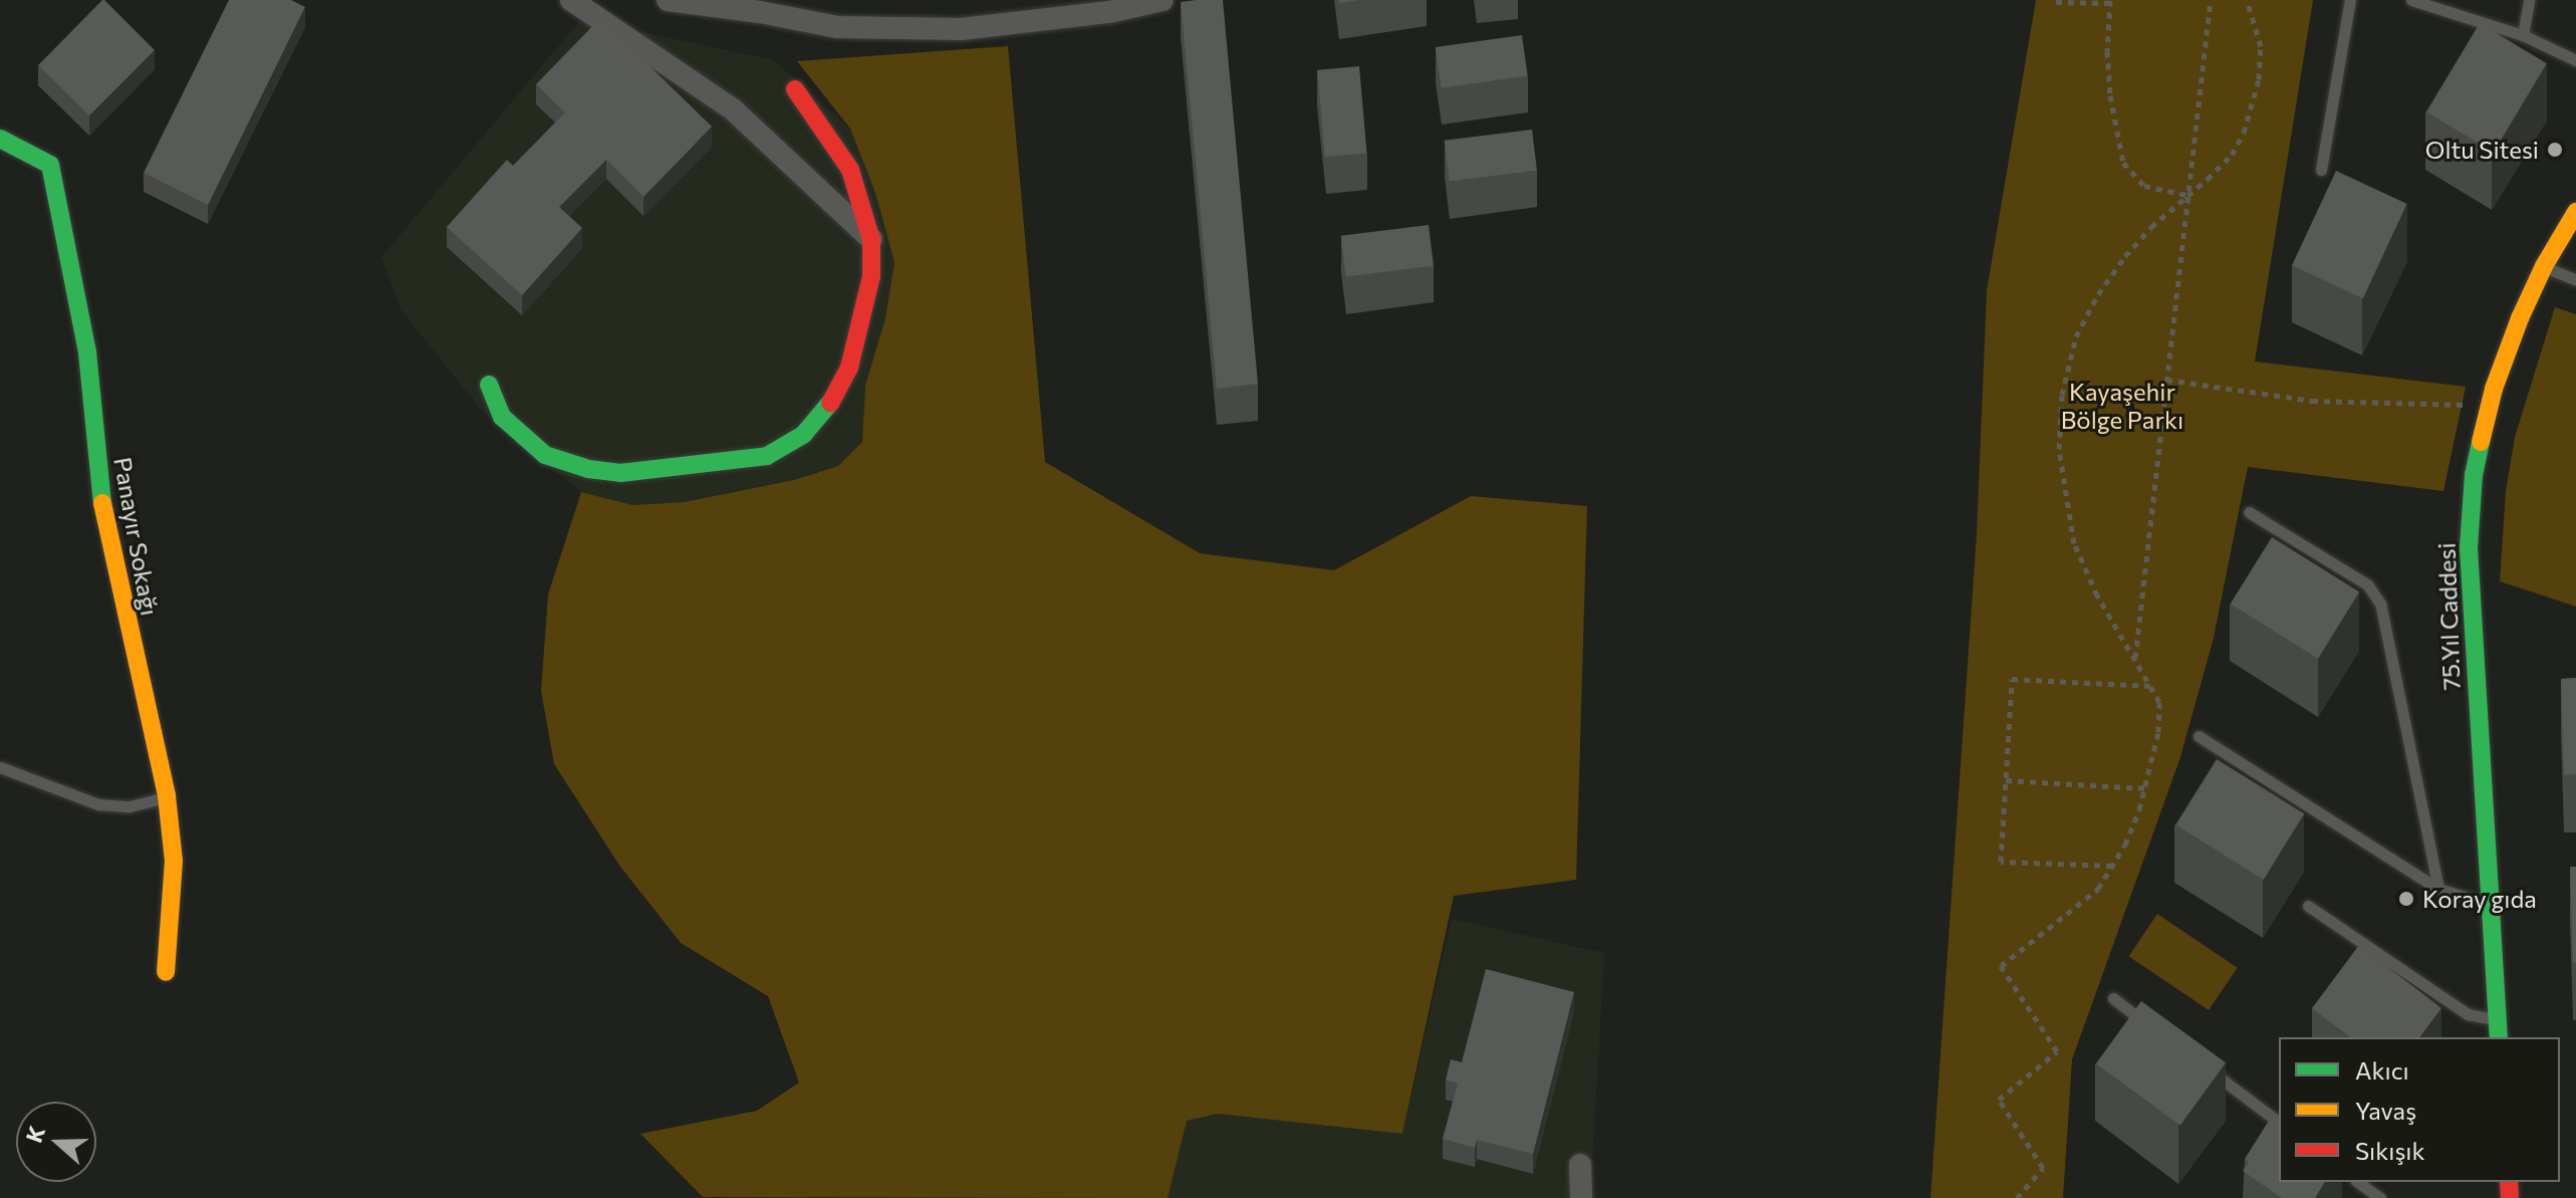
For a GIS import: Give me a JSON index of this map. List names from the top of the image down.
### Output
{
  "streets": {
    "street": ["Panayır Sokağı", "75.Yıl Caddesi"]
  },
  "parks": ["Kayaşehir Bölge Parkı"],
  "places": ["Oltu Sitesi", "Koray gıda"],
  "legend": ["Akıcı", "Yavaş", "Sıkışık"],
  "north": "left"
}
